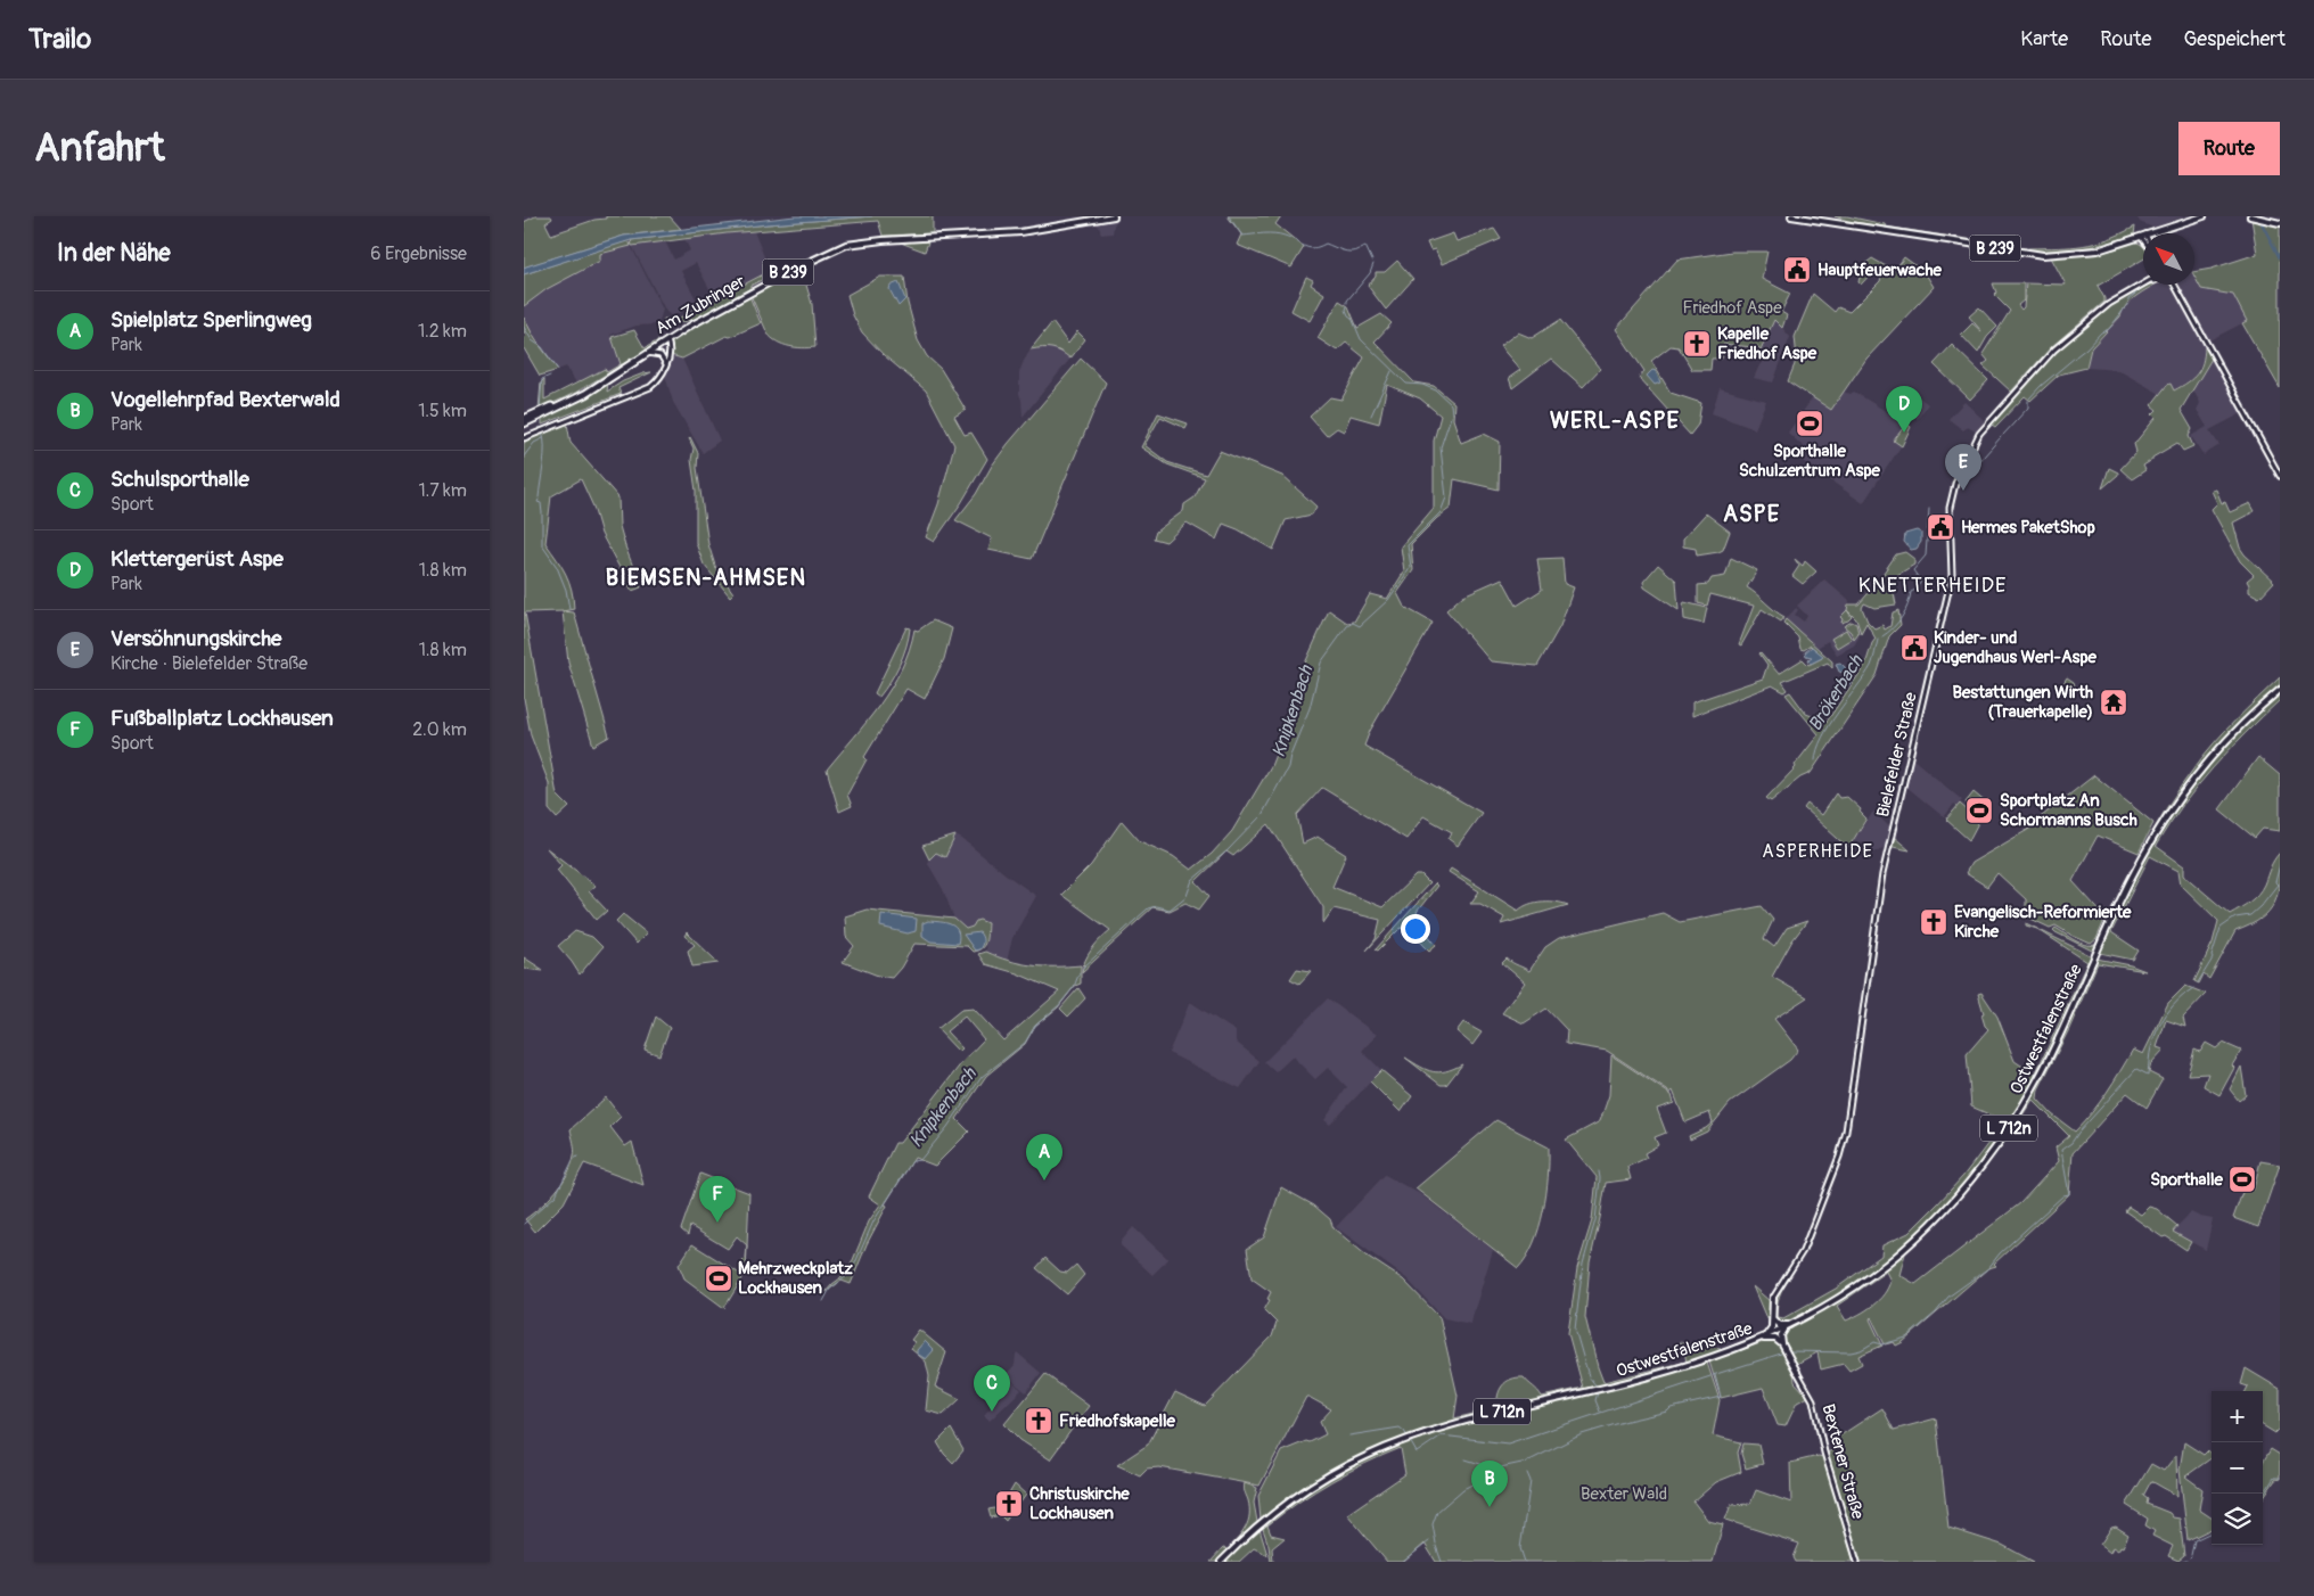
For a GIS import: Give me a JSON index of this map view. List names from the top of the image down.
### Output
{
  "streets": {
    "highway": ["B 239", "Am Zubringer"],
    "main road": [
      "Bielefelder Straße",
      "Ostwestfalenstraße",
      "L 712n",
      "Bextener Straße"
    ]
  },
  "districts": [
    "WERL-ASPE",
    "ASPE",
    "BIEMSEN-AHMSEN",
    "KNETTERHEIDE",
    "ASPERHEIDE"
  ],
  "water": ["Brökerbach", "Knipkenbach"],
  "parks": ["Friedhof Aspe", "Bexter Wald"],
  "places": {
    "public building": ["Hauptfeuerwache", "Hermes PaketShop", "Kinder- und Jugendhaus Werl-Aspe"],
    "church": [
      "Kapelle Friedhof Aspe",
      "Evangelisch-Reformierte Kirche",
      "Friedhofskapelle",
      "Christuskirche Lockhausen"
    ],
    "sports": [
      "Sporthalle Schulzentrum Aspe",
      "Sportplatz An Schormanns Busch",
      "Sporthalle",
      "Mehrzweckplatz Lockhausen"
    ],
    "temple": ["Bestattungen Wirth (Trauerkapelle)"]
  },
  "north": "top left",
  "page": {
    "header": "Trailo",
    "nav": ["Karte", "Route", "Gespeichert"],
    "buttons": "Route",
    "title": "Anfahrt",
    "heading": ["In der Nähe", "6 Ergebnisse"],
    "list": [
      {
        "mark": "A",
        "name": "Spielplatz Sperlingweg",
        "note": "Park",
        "value": "1.2 km"
      },
      {
        "mark": "B",
        "name": "Vogellehrpfad Bexterwald",
        "note": "Park",
        "value": "1.5 km"
      },
      {
        "mark": "C",
        "name": "Schulsporthalle",
        "note": "Sport",
        "value": "1.7 km"
      },
      {
        "mark": "D",
        "name": "Klettergerüst Aspe",
        "note": "Park",
        "value": "1.8 km"
      },
      {
        "mark": "E",
        "name": "Versöhnungskirche",
        "note": "Kirche · Bielefelder Straße",
        "value": "1.8 km"
      },
      {
        "mark": "F",
        "name": "Fußballplatz Lockhausen",
        "note": "Sport",
        "value": "2.0 km"
      }
    ],
    "pins": [
      "D",
      "E",
      "A",
      "F",
      "C",
      "B"
    ],
    "map_buttons": ["+", "−"]
  }
}
